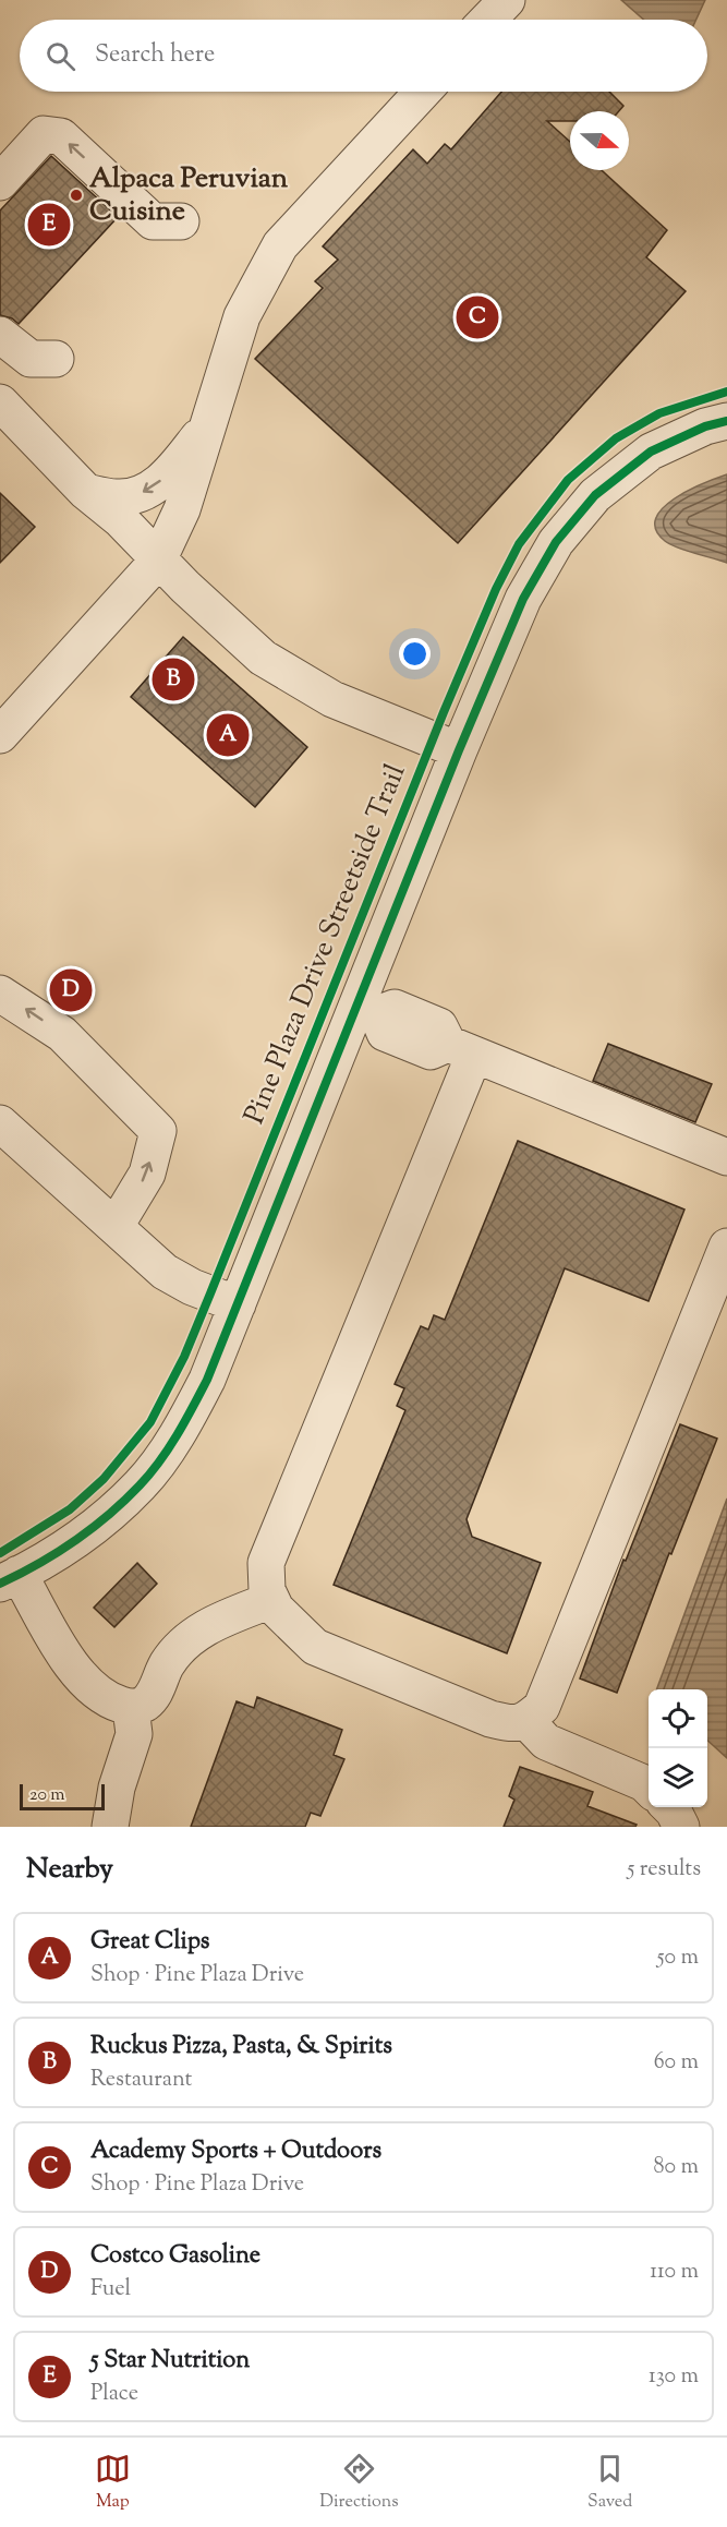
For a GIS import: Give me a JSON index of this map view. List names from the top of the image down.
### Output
{
  "streets": {
    "cycle path": ["Pine Plaza Drive Streetside Trail"]
  },
  "places": ["Alpaca Peruvian Cuisine"],
  "scale_bar": "20 m",
  "north": "right",
  "page": {
    "search": "Search here",
    "pins": [
      "E",
      "C",
      "B",
      "A",
      "D"
    ],
    "scale": "20 m",
    "heading": ["Nearby", "5 results"],
    "list": [
      {
        "mark": "A",
        "name": "Great Clips",
        "note": "Shop · Pine Plaza Drive",
        "value": "50 m"
      },
      {
        "mark": "B",
        "name": "Ruckus Pizza, Pasta, & Spirits",
        "note": "Restaurant",
        "value": "60 m"
      },
      {
        "mark": "C",
        "name": "Academy Sports + Outdoors",
        "note": "Shop · Pine Plaza Drive",
        "value": "80 m"
      },
      {
        "mark": "D",
        "name": "Costco Gasoline",
        "note": "Fuel",
        "value": "110 m"
      },
      {
        "mark": "E",
        "name": "5 Star Nutrition",
        "note": "Place",
        "value": "130 m"
      }
    ],
    "nav": ["Map", "Directions", "Saved"]
  }
}
